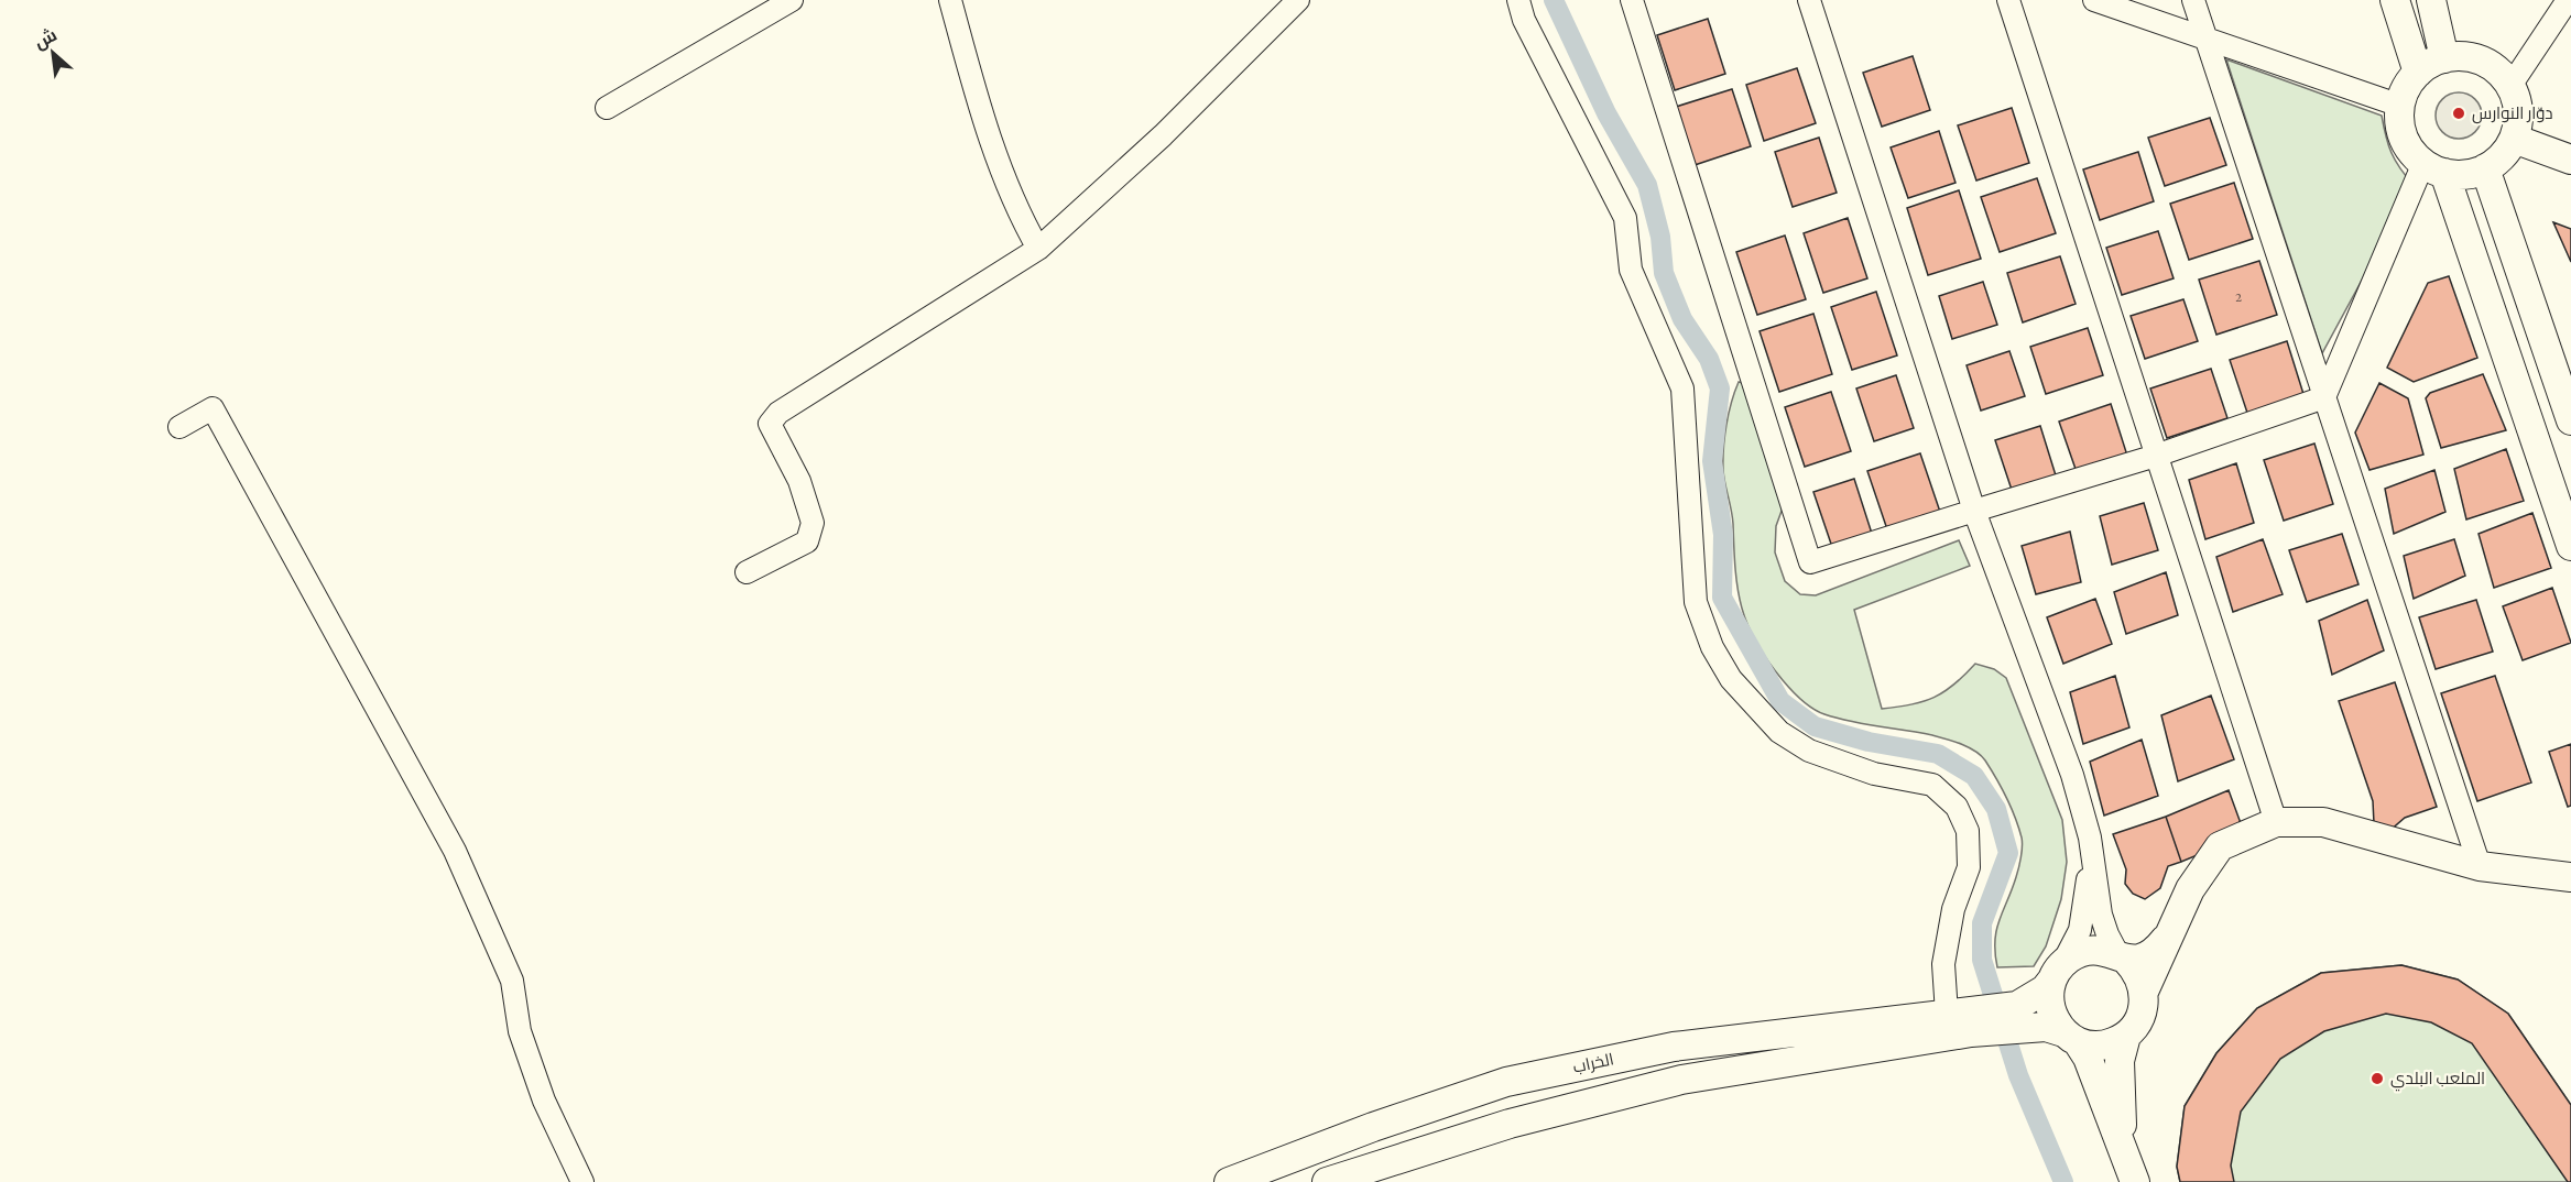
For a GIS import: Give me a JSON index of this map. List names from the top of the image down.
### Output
{
  "streets": {
    "main road": ["الخراب"]
  },
  "places": ["دوّار النوارس", "الملعب البلدي"],
  "house_numbers": ["2"],
  "north": "top left"
}
